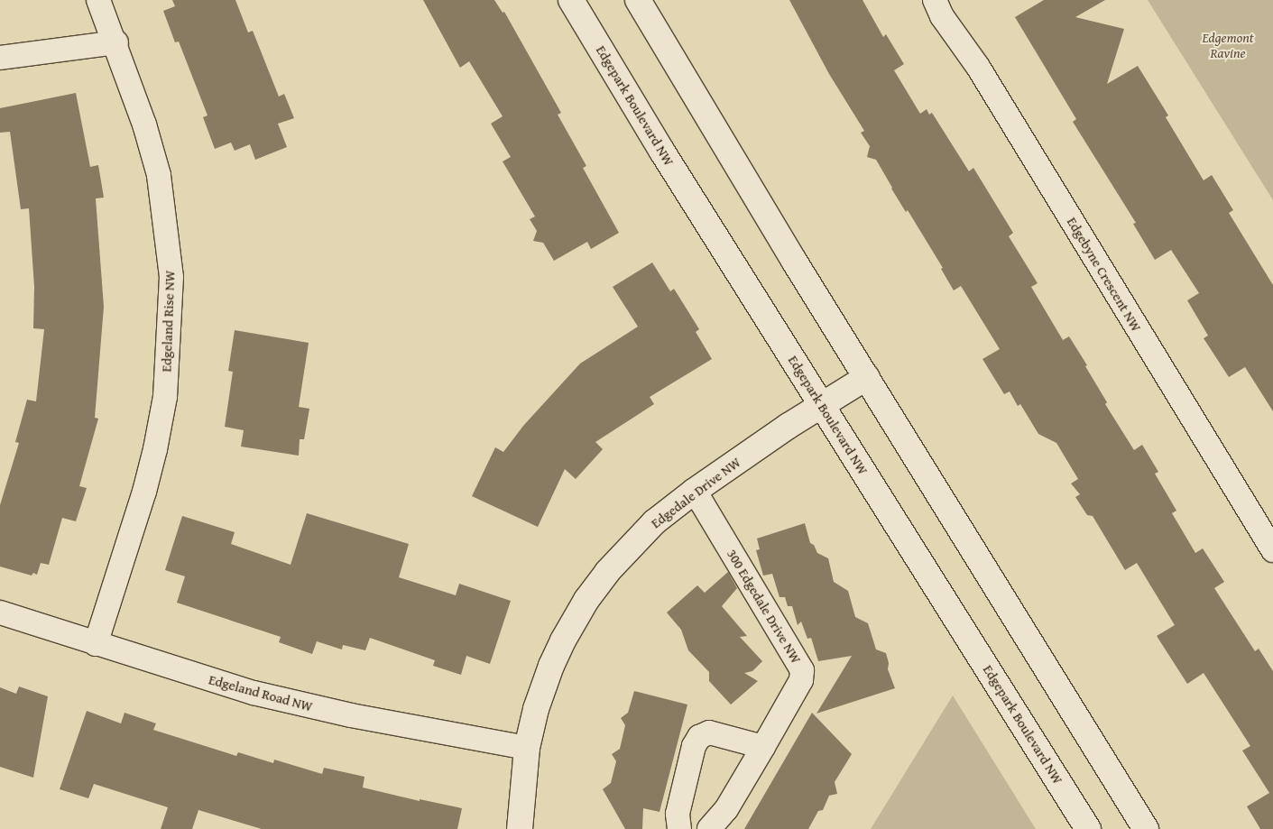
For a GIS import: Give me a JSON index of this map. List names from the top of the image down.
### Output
{
  "streets": {
    "street": [
      "Edgepark Boulevard NW",
      "Edgebyne Crescent NW",
      "Edgeland Rise NW",
      "Edgedale Drive NW",
      "300 Edgedale Drive NW",
      "Edgeland Road NW"
    ]
  },
  "crossings": [
    ["Edgepark Boulevard NW", "Edgedale Drive NW"],
    ["Edgeland Rise NW", "Edgeland Road NW"],
    ["Edgedale Drive NW", "300 Edgedale Drive NW"],
    ["Edgedale Drive NW", "Edgeland Road NW"]
  ],
  "parks": ["Edgemont Ravine"]
}
